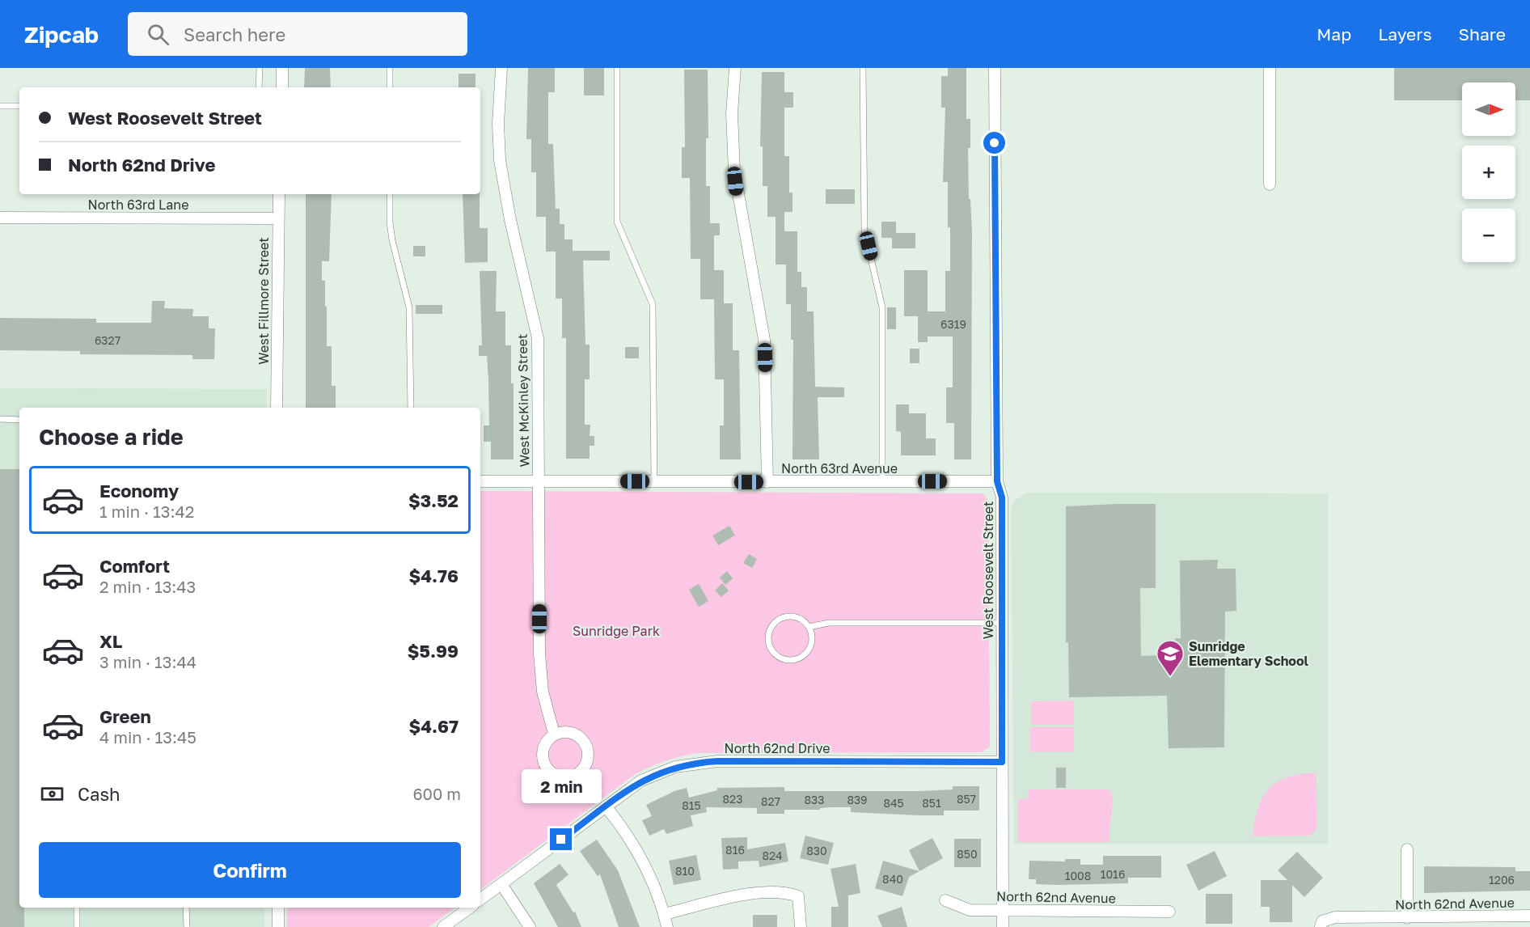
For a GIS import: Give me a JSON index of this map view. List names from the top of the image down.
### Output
{
  "streets": {
    "street": [
      "North 63rd Lane",
      "West Fillmore Street",
      "West McKinley Street",
      "North 63rd Avenue",
      "West Roosevelt Street",
      "North 62nd Drive",
      "North 62nd Avenue"
    ]
  },
  "crossings": [
    ["North 63rd Lane", "West Fillmore Street"],
    ["West McKinley Street", "North 63rd Avenue"],
    ["North 63rd Avenue", "West Roosevelt Street"],
    ["West Roosevelt Street", "North 62nd Drive"],
    ["West Roosevelt Street", "North 62nd Avenue"]
  ],
  "parks": ["Sunridge Park"],
  "places": {
    "school or university": ["Sunridge Elementary School"]
  },
  "house_numbers": [
    "6319",
    "6327",
    "823",
    "857",
    "833",
    "839",
    "827",
    "845",
    "851",
    "815",
    "816",
    "830",
    "850",
    "824",
    "810",
    "1016",
    "1008",
    "840",
    "1206"
  ],
  "north": "right",
  "page": {
    "header": "Zipcab",
    "search": "Search here",
    "nav": ["Map", "Layers", "Share"],
    "map_buttons": ["+", "−"],
    "banner": ["West Roosevelt Street", "North 62nd Drive"],
    "heading": "Choose a ride",
    "list": [
      {
        "name": "Economy",
        "note": "1 min · 13:42",
        "value": "$3.52"
      },
      {
        "name": "Comfort",
        "note": "2 min · 13:43",
        "value": "$4.76"
      },
      {
        "name": "XL",
        "note": "3 min · 13:44",
        "value": "$5.99"
      },
      {
        "name": "Green",
        "note": "4 min · 13:45",
        "value": "$4.67"
      }
    ],
    "pay": ["Cash", "600 m"],
    "bubble": "2 min",
    "buttons": "Confirm"
  }
}
